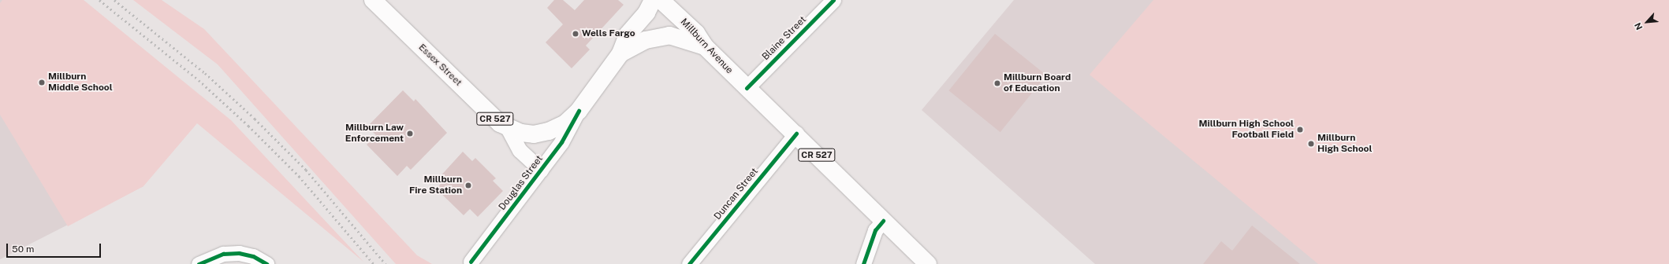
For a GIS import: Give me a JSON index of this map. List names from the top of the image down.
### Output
{
  "streets": {
    "main road": [
      "Millburn Avenue",
      "Essex Street",
      "CR 527",
      "Douglas Street"
    ],
    "street": ["Blaine Street", "Duncan Street"]
  },
  "crossings": [
    ["Blaine Street", "Millburn Avenue"],
    ["Millburn Avenue", "Douglas Street"],
    ["Millburn Avenue", "Duncan Street"],
    ["Essex Street", "Douglas Street"]
  ],
  "places": [
    "Wells Fargo",
    "Millburn Middle School",
    "Millburn Board of Education",
    "Millburn High School Football Field",
    "Millburn Law Enforcement",
    "Millburn High School",
    "Millburn Fire Station"
  ],
  "scale_bar": "50 m",
  "north": "bottom left"
}
